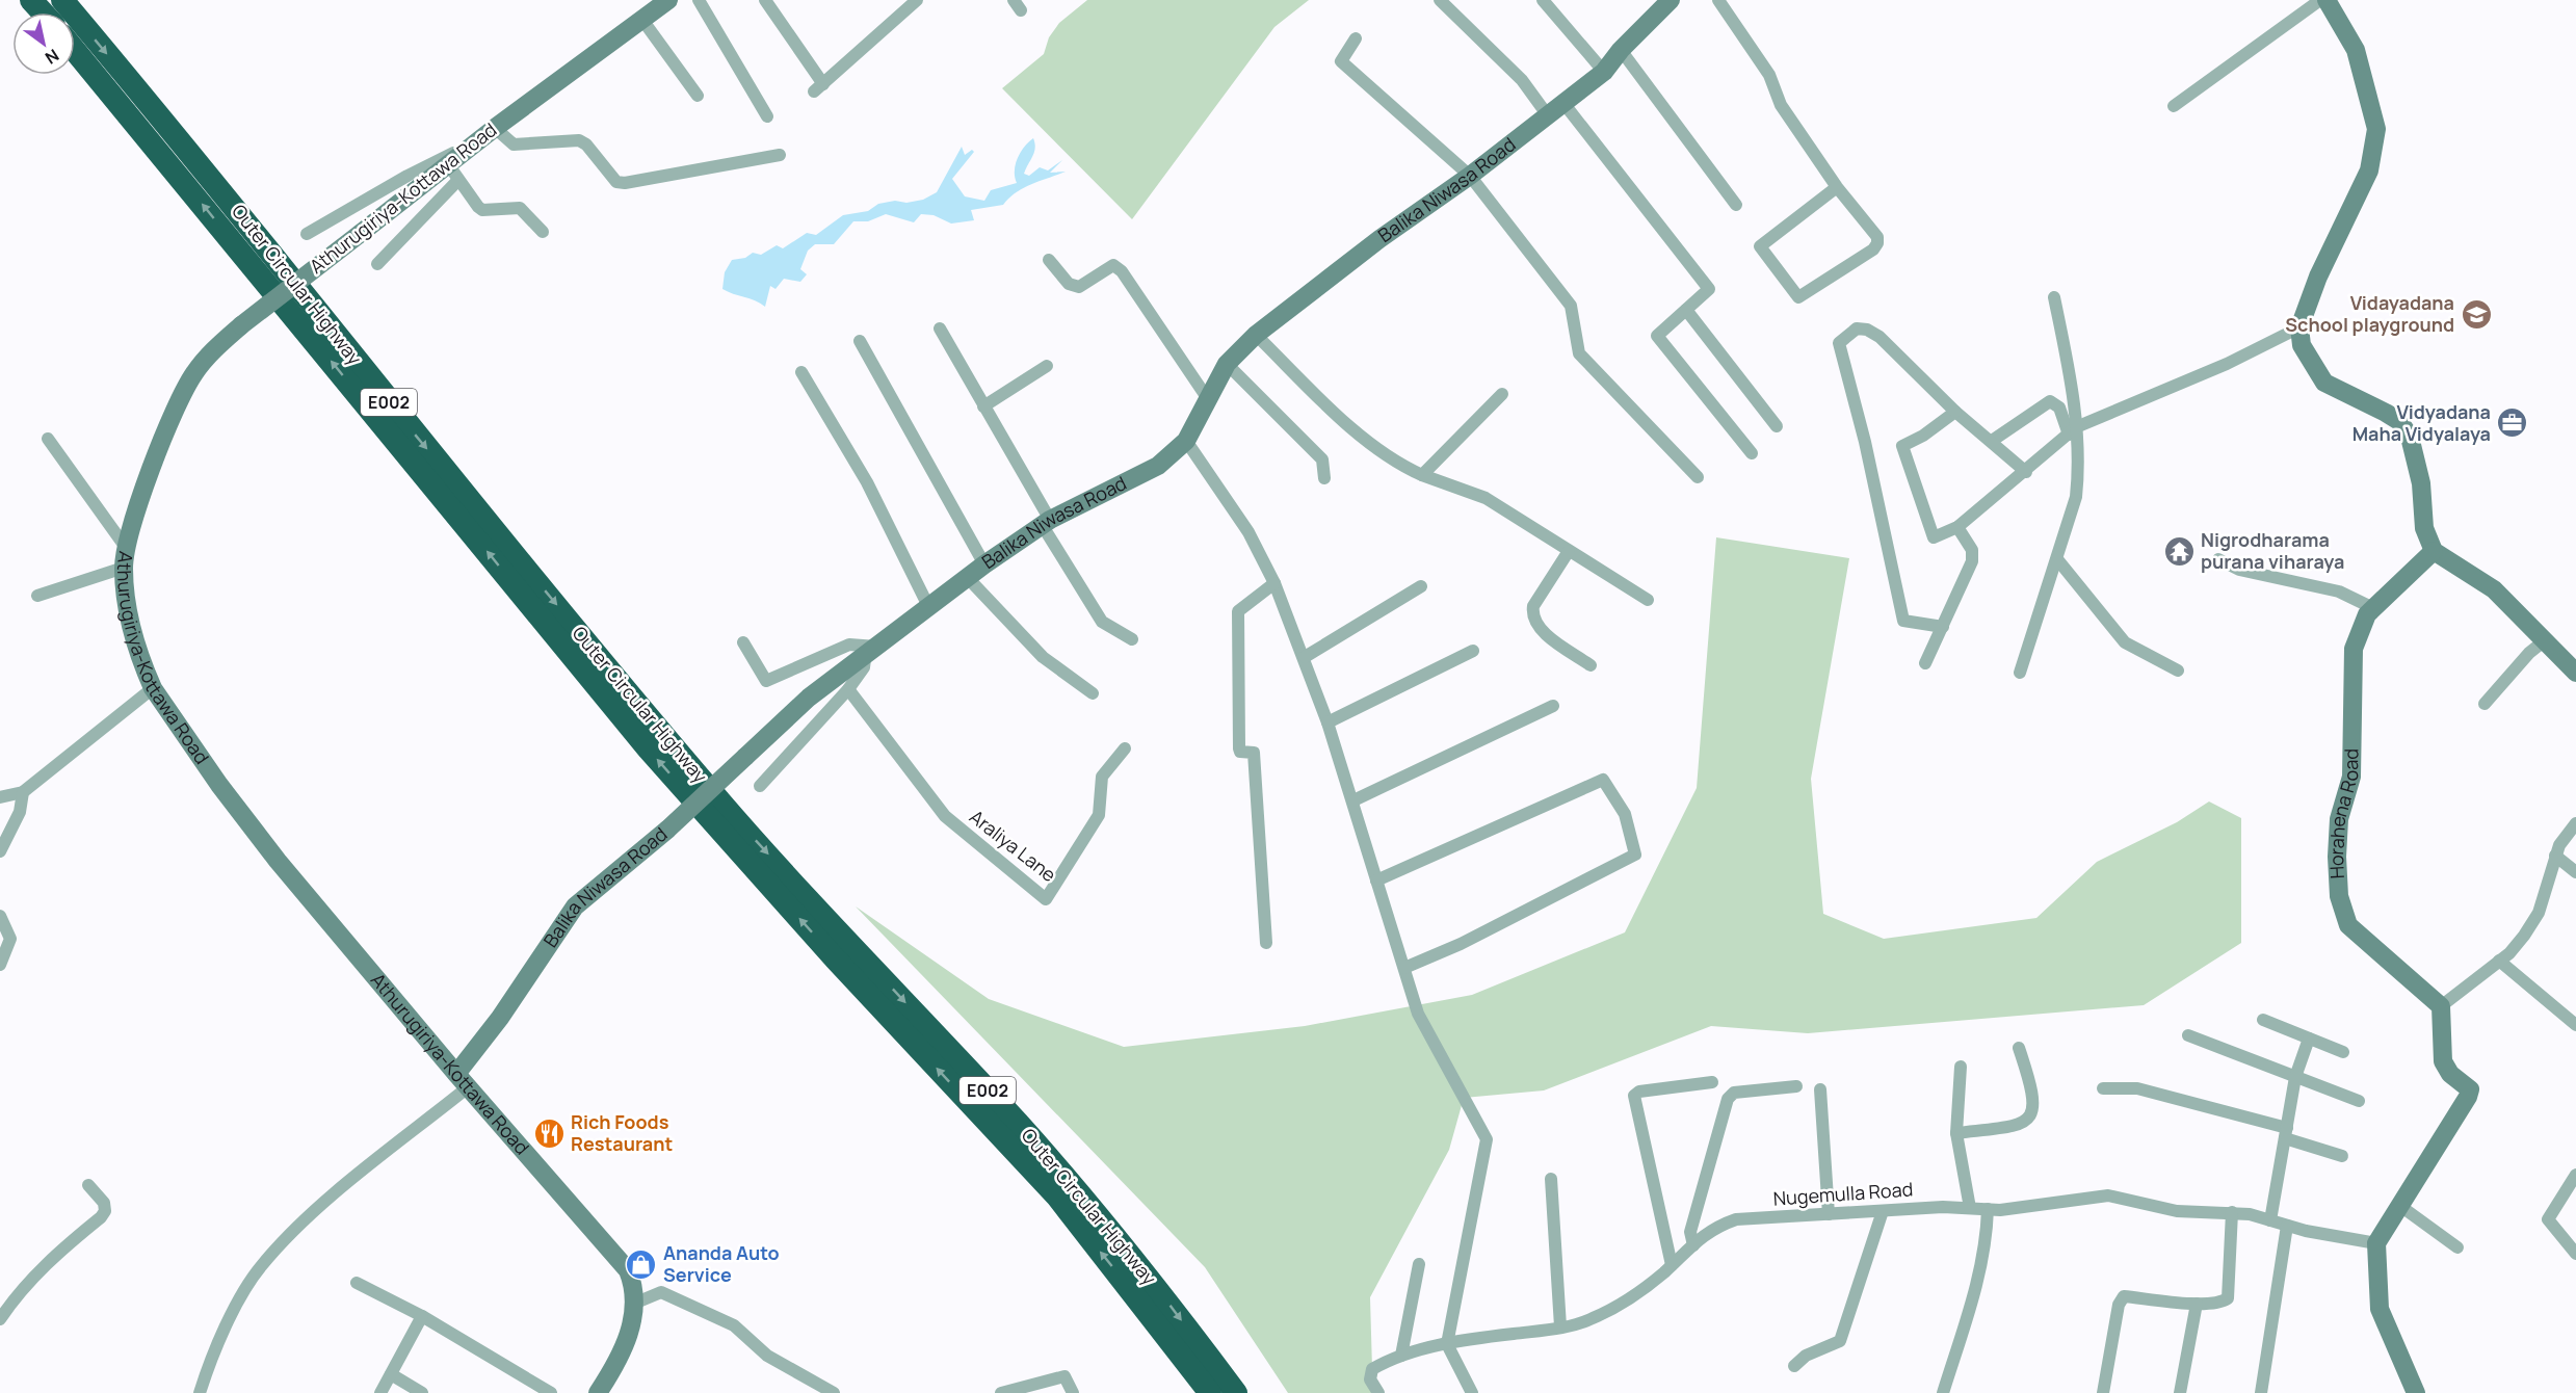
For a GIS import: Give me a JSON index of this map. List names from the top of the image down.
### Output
{
  "streets": {
    "highway": ["Outer Circular Highway", "E002"],
    "main road": ["Balika Niwasa Road", "Athurugiriya-Kottawa Road", "Horahena Road"],
    "street": ["Araliya Lane", "Nugemulla Road"]
  },
  "crossings": [
    ["Balika Niwasa Road", "Athurugiriya-Kottawa Road"]
  ],
  "places": {
    "school or university": ["Vidayadana School playground"],
    "office": ["Vidyadana Maha Vidyalaya"],
    "temple": ["Nigrodharama purana viharaya"],
    "restaurant": ["Rich Foods Restaurant"],
    "shop": ["Ananda Auto Service"]
  },
  "north": "bottom right"
}
